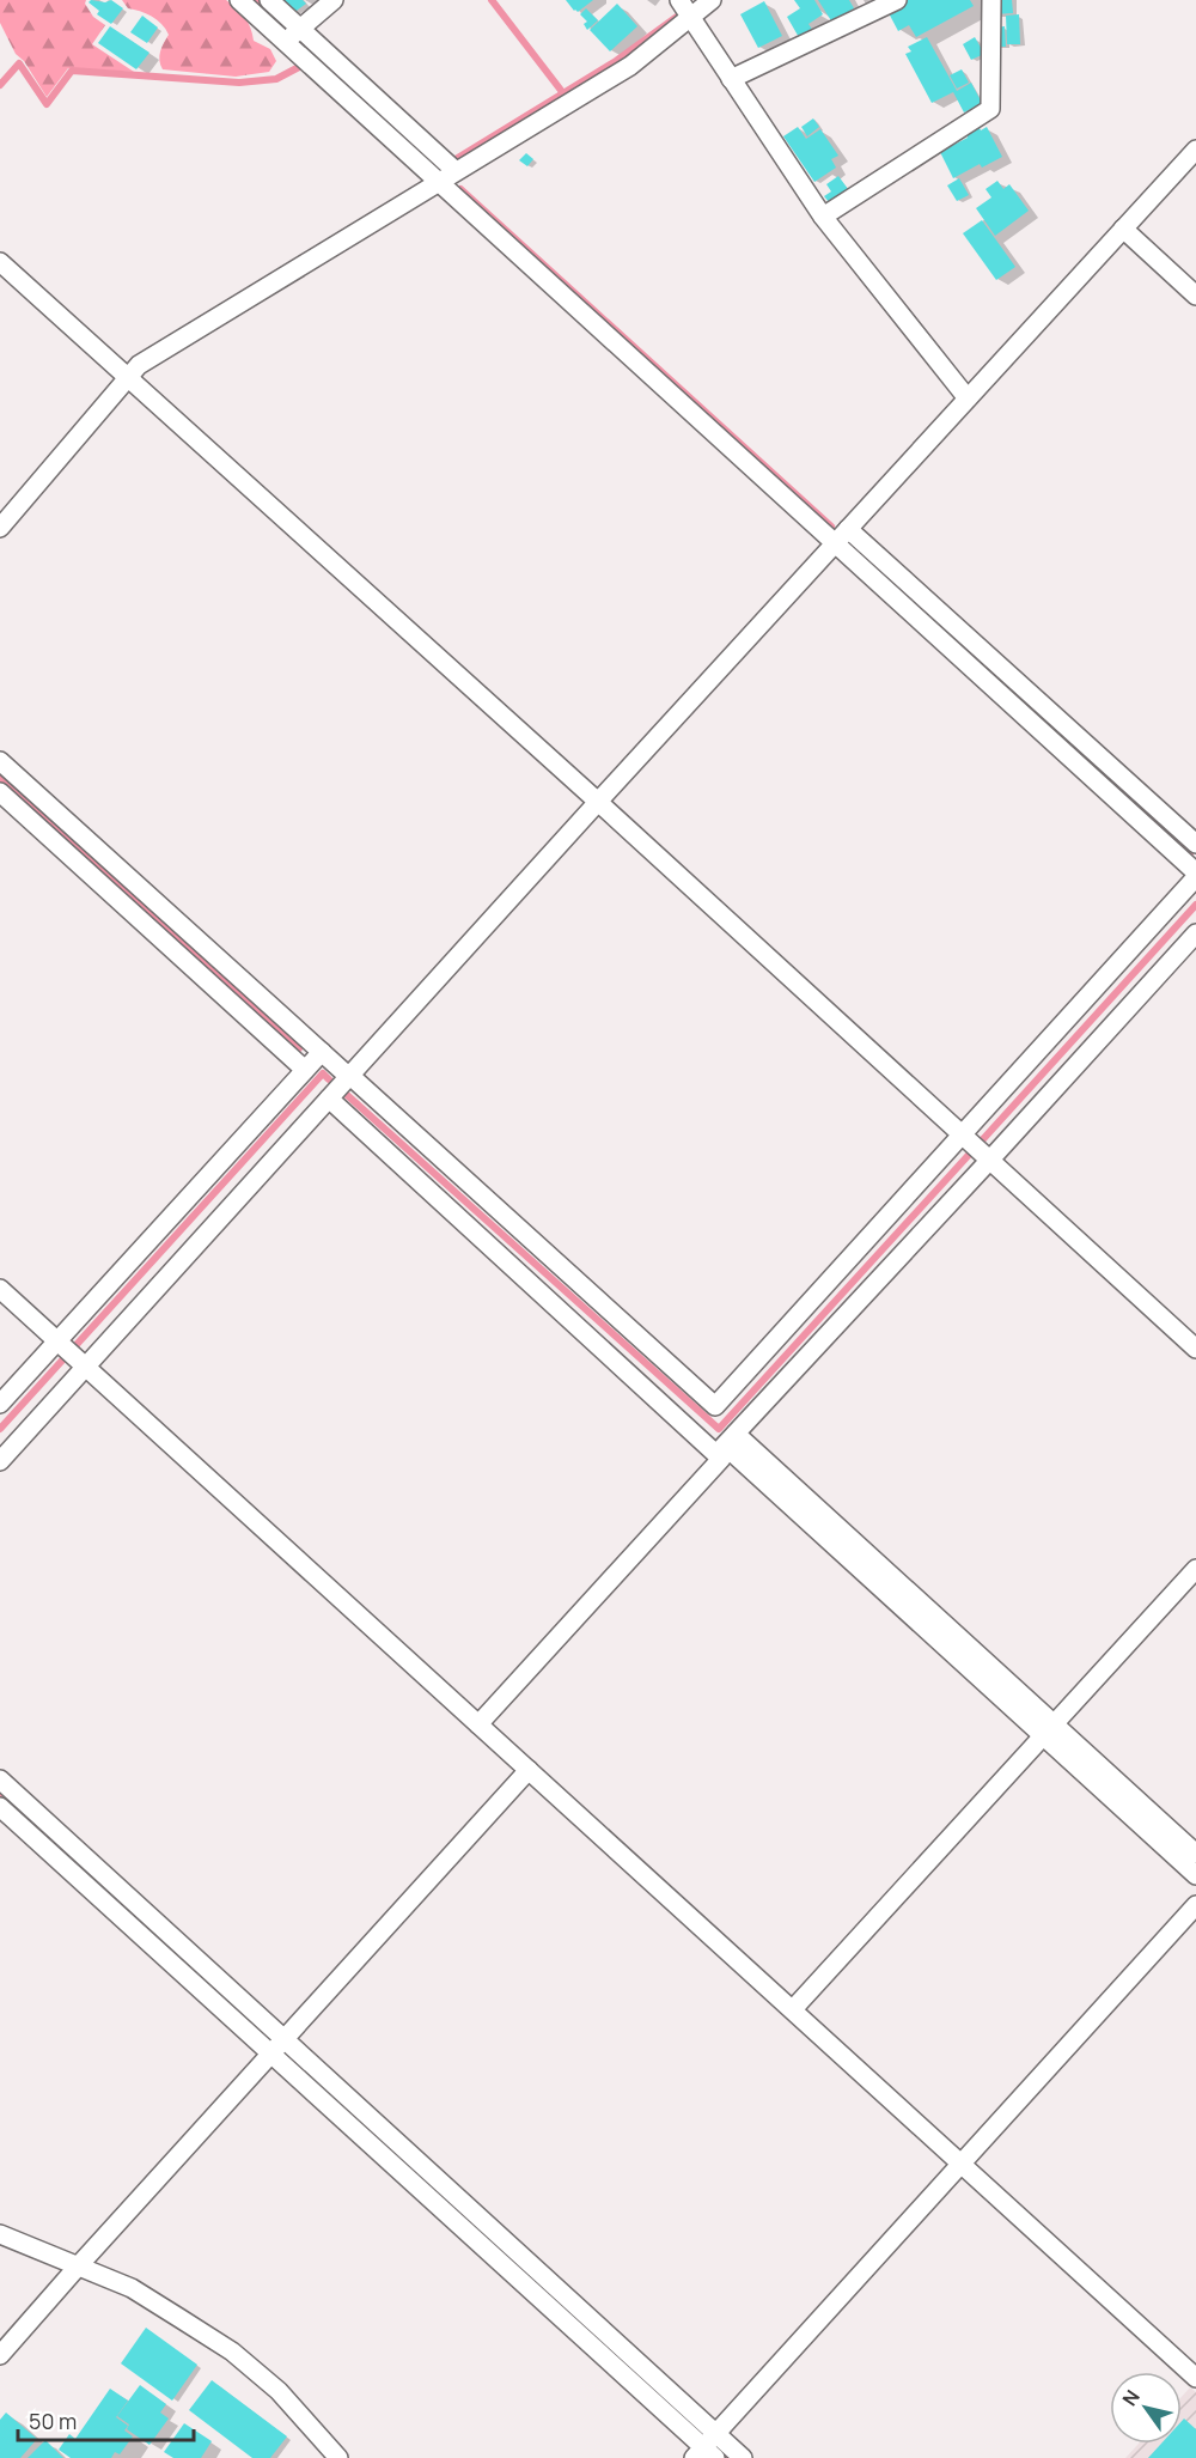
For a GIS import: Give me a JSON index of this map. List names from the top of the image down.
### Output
{
  "scale_bar": "50 m",
  "north": "top left"
}
